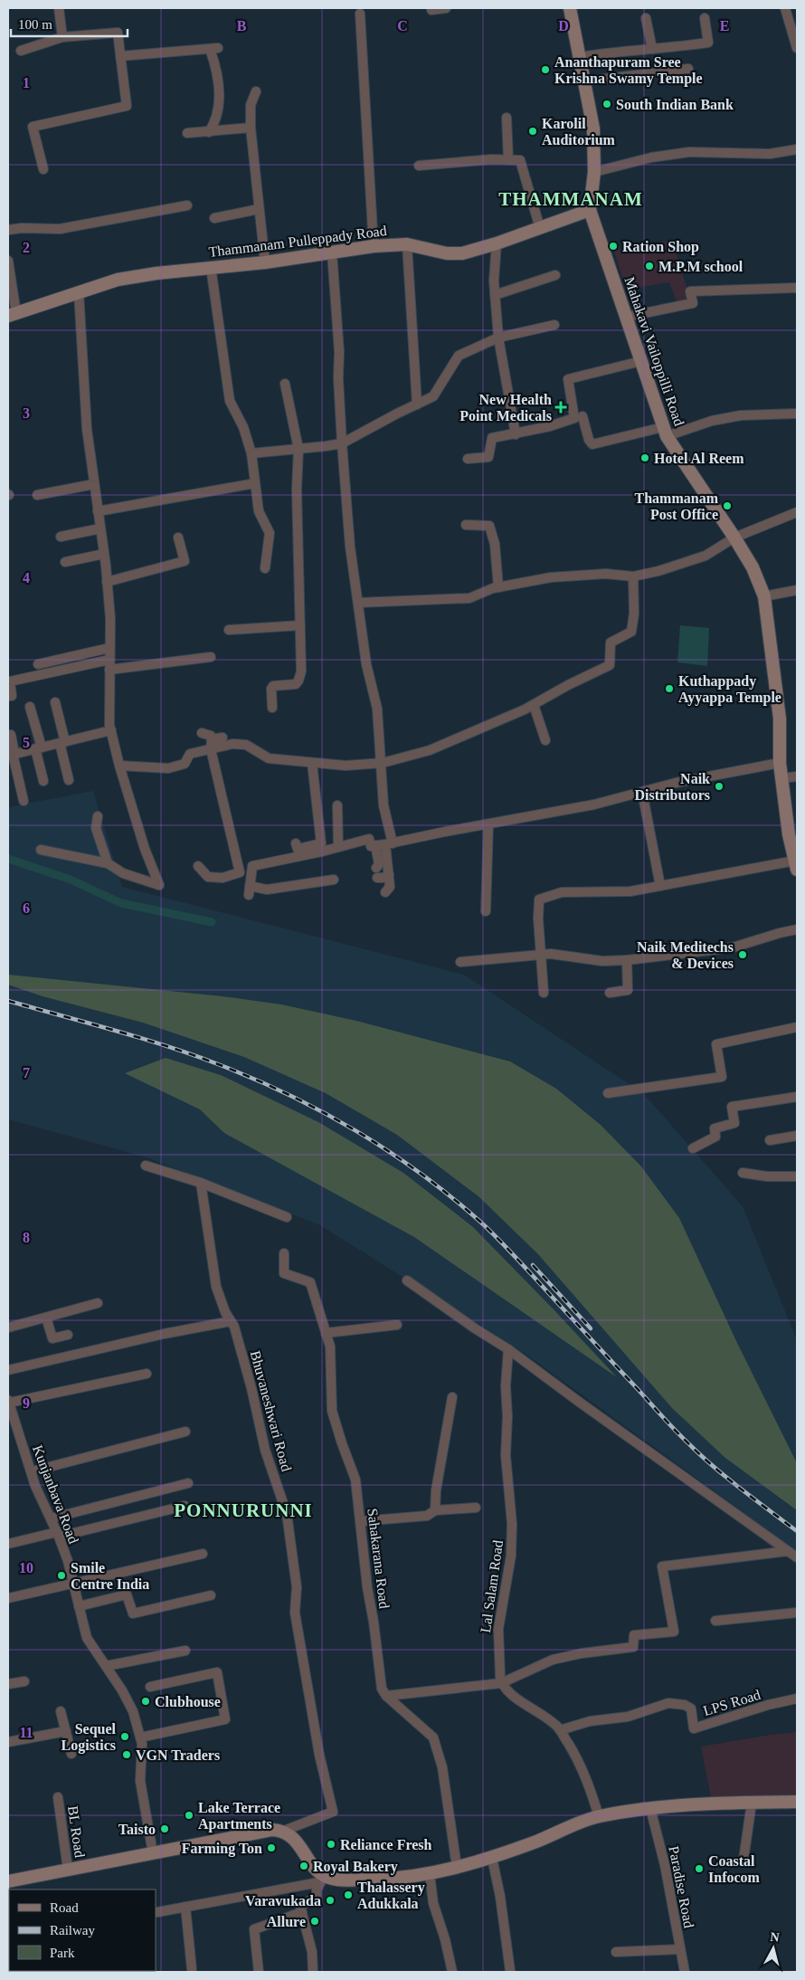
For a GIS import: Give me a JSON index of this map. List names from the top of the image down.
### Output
{
  "streets": {
    "main road": ["Thammanam Pulleppady Road", "Mahakavi Vailoppilli Road"],
    "street": [
      "Bhuvaneshwari Road",
      "Kunjanbava Road",
      "Sahakarana Road",
      "Lal Salam Road",
      "LPS Road",
      "BL Road",
      "Paradise Road"
    ]
  },
  "crossings": [
    ["Thammanam Pulleppady Road", "Mahakavi Vailoppilli Road"]
  ],
  "districts": ["THAMMANAM", "PONNURUNNI"],
  "places": {
    "other": [
      "Ananthapuram Sree Krishna Swamy Temple",
      "South Indian Bank",
      "Karolil Auditorium",
      "Ration Shop",
      "M.P.M school",
      "Hotel Al Reem",
      "Thammanam Post Office",
      "Kuthappady Ayyappa Temple",
      "Naik Distributors",
      "Naik Meditechs & Devices",
      "Smile Centre India",
      "Clubhouse",
      "Sequel Logistics",
      "VGN Traders",
      "Lake Terrace Apartments",
      "Taisto",
      "Reliance Fresh",
      "Farming Ton",
      "Royal Bakery",
      "Coastal Infocom",
      "Thalassery Adukkala",
      "Varavukada",
      "Allure"
    ],
    "health": ["New Health Point Medicals"]
  },
  "legend": ["Road", "Railway", "Park"],
  "scale_bar": "100 m",
  "north": "top",
  "grid": {
    "columns": [
      "B",
      "C",
      "D",
      "E"
    ],
    "rows": [
      "1",
      "2",
      "3",
      "4",
      "5",
      "6",
      "7",
      "8",
      "9",
      "10",
      "11"
    ]
  }
}
